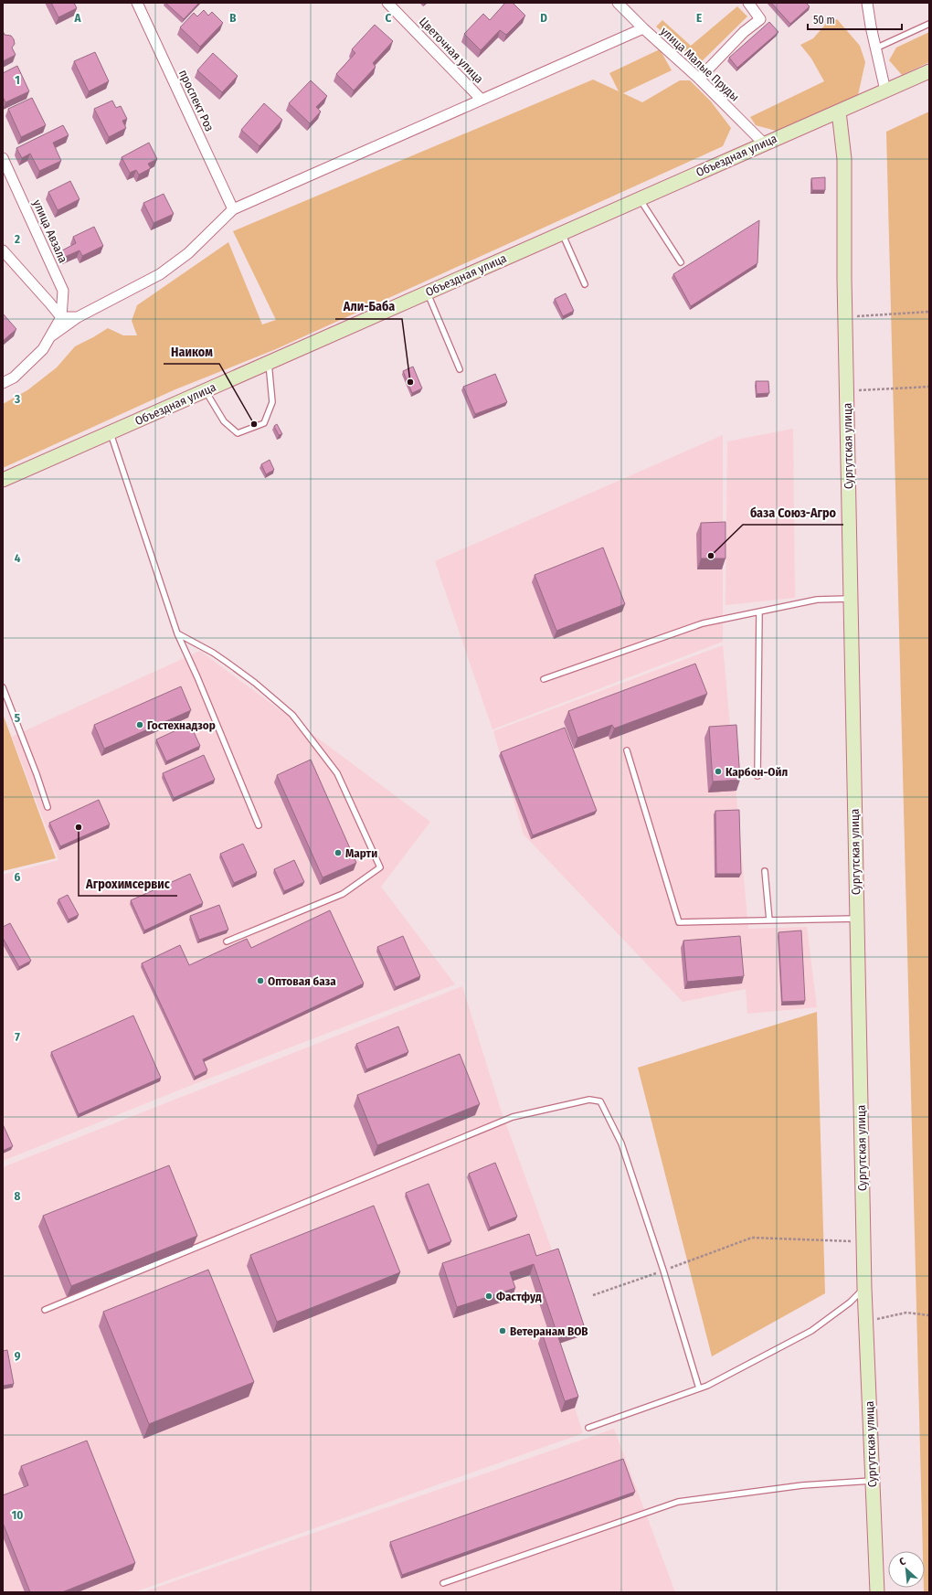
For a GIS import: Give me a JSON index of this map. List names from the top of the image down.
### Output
{
  "streets": {
    "street": [
      "Цветочная улица",
      "улица Малые Пруды",
      "проспект Роз",
      "Объездная улица",
      "улица Авзала",
      "Сургутская улица"
    ]
  },
  "crossings": [
    ["улица Малые Пруды", "Объездная улица"],
    ["Объездная улица", "Сургутская улица"]
  ],
  "places": [
    "Али-Баба",
    "Наиком",
    "база Союз-Агро",
    "Гостехнадзор",
    "Карбон-Ойл",
    "Агрохимсервис",
    "Марти",
    "Оптовая база",
    "Фастфуд",
    "Ветеранам ВОВ"
  ],
  "scale_bar": "50 m",
  "north": "top left",
  "grid": {
    "columns": [
      "A",
      "B",
      "C",
      "D",
      "E"
    ],
    "rows": [
      "1",
      "2",
      "3",
      "4",
      "5",
      "6",
      "7",
      "8",
      "9",
      "10"
    ]
  }
}
